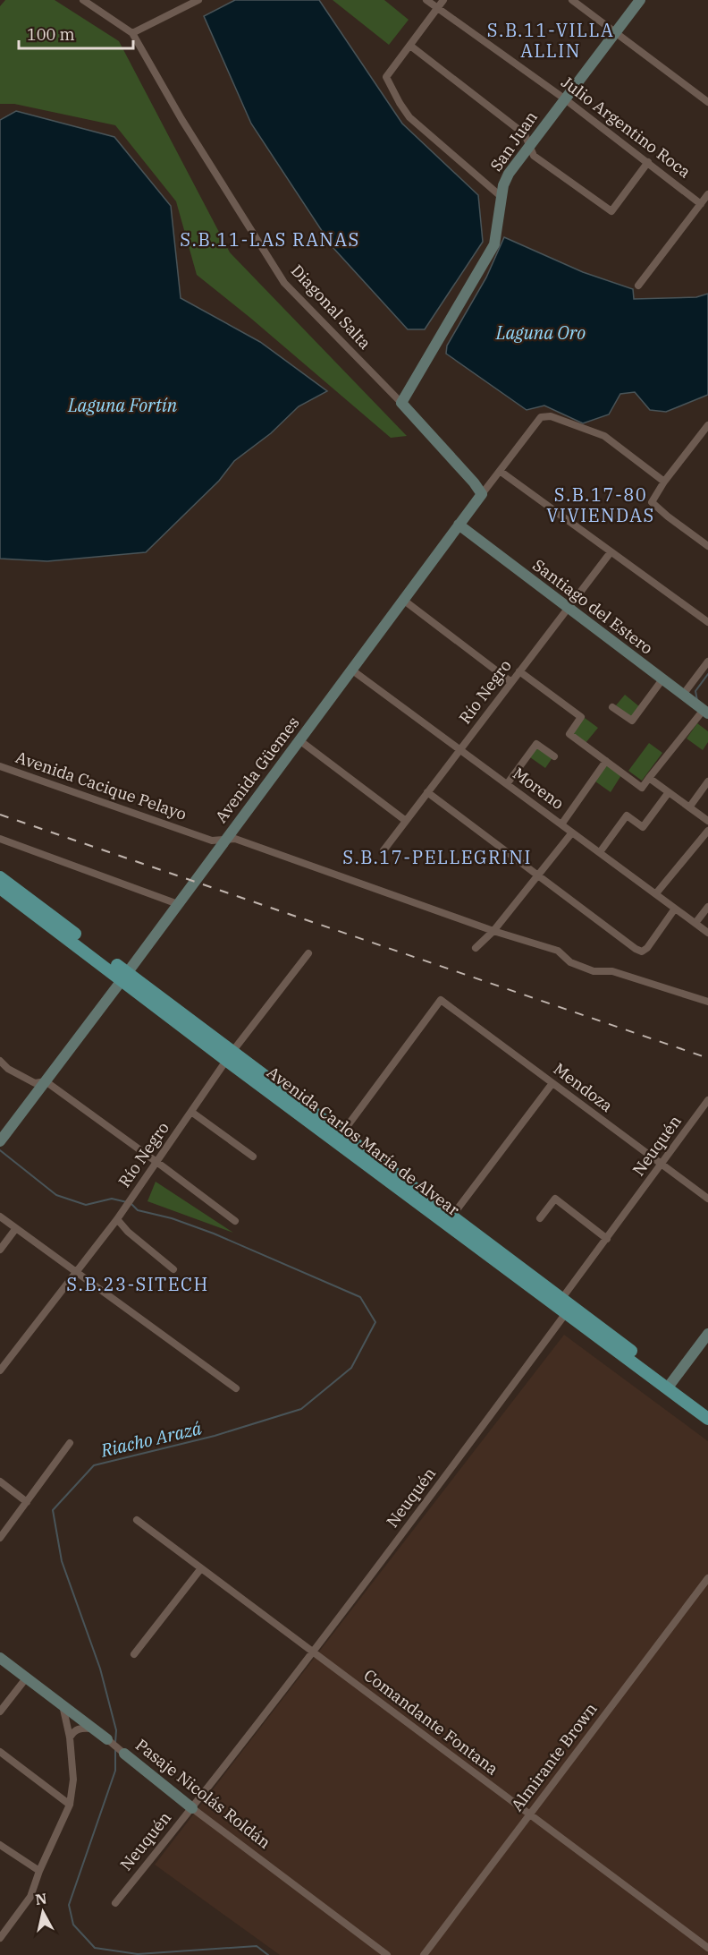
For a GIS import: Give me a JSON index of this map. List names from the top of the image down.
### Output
{
  "streets": {
    "main road": ["Avenida Carlos María de Alvear"],
    "street": [
      "Julio Argentino Roca",
      "San Juan",
      "Diagonal Salta",
      "Santiago del Estero",
      "Río Negro",
      "Avenida Güemes",
      "Avenida Cacique Pelayo",
      "Moreno",
      "Mendoza",
      "Neuquén",
      "Comandante Fontana",
      "Almirante Brown",
      "Pasaje Nicolás Roldán"
    ]
  },
  "crossings": [
    ["Julio Argentino Roca", "San Juan"],
    ["San Juan", "Diagonal Salta"],
    ["Diagonal Salta", "Avenida Güemes"],
    ["Santiago del Estero", "Río Negro"],
    ["Santiago del Estero", "Avenida Güemes"],
    ["Río Negro", "Moreno"],
    ["Río Negro", "Avenida Carlos María de Alvear"],
    ["Avenida Güemes", "Avenida Cacique Pelayo"],
    ["Avenida Güemes", "Moreno"],
    ["Avenida Güemes", "Avenida Carlos María de Alvear"],
    ["Mendoza", "Avenida Carlos María de Alvear"],
    ["Mendoza", "Neuquén"],
    ["Avenida Carlos María de Alvear", "Neuquén"],
    ["Neuquén", "Comandante Fontana"],
    ["Neuquén", "Pasaje Nicolás Roldán"],
    ["Comandante Fontana", "Almirante Brown"]
  ],
  "districts": [
    "S.B.11-VILLA ALLIN",
    "S.B.11-LAS RANAS",
    "S.B.17-80 VIVIENDAS",
    "S.B.17-PELLEGRINI",
    "S.B.23-SITECH"
  ],
  "water": ["Laguna Oro", "Laguna Fortín", "Riacho Arazá"],
  "scale_bar": "100 m",
  "north": "top"
}
